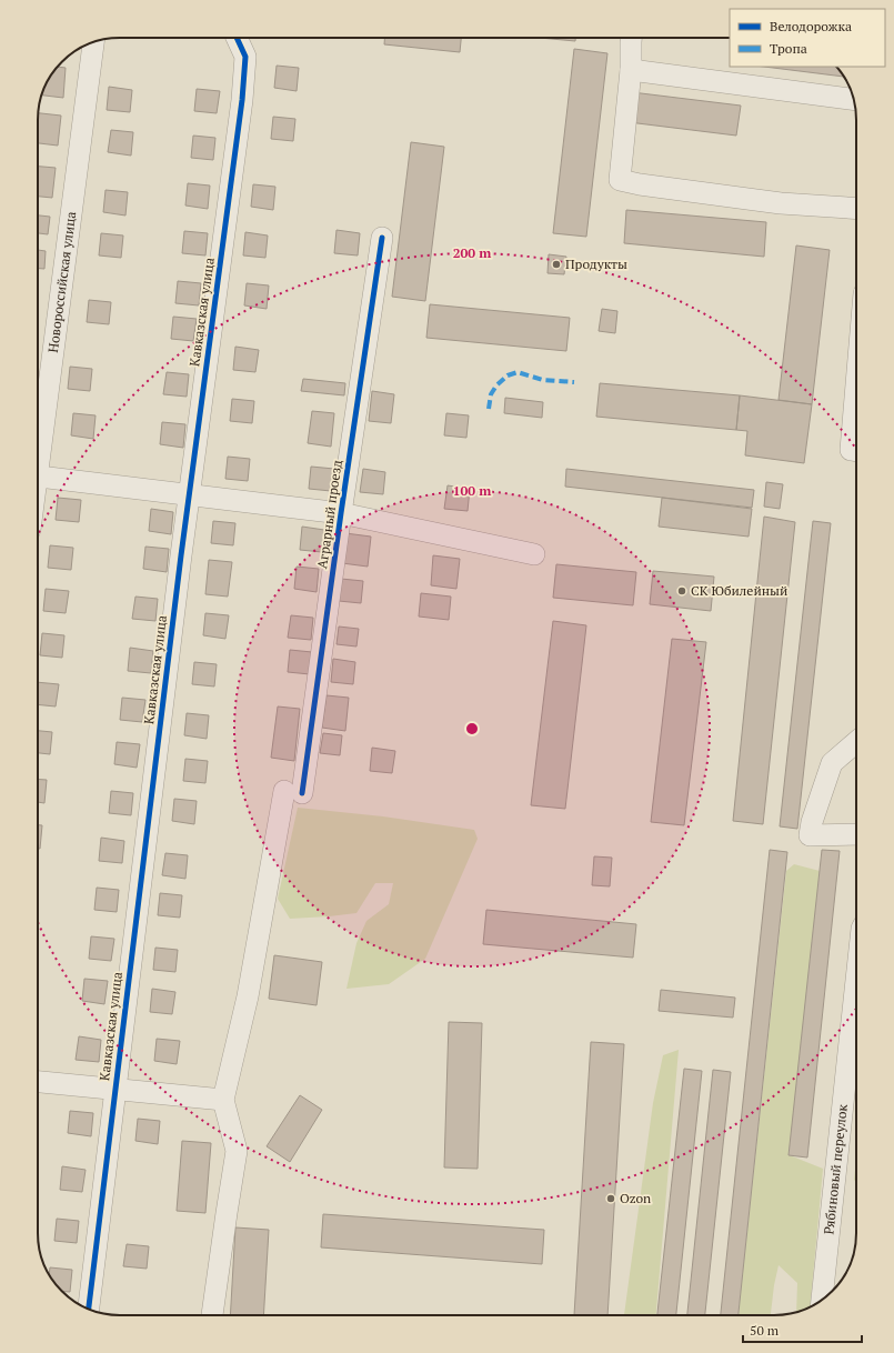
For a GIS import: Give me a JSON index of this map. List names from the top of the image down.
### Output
{
  "streets": {
    "street": [
      "Новороссийская улица",
      "Кавказская улица",
      "Аграрный проезд",
      "Рябиновый переулок"
    ]
  },
  "places": ["Продукты", "СК Юбилейный", "Ozon"],
  "legend": ["Велодорожка", "Тропа"],
  "scale_bar": "50 m",
  "rings": ["200 m", "100 m"]
}
